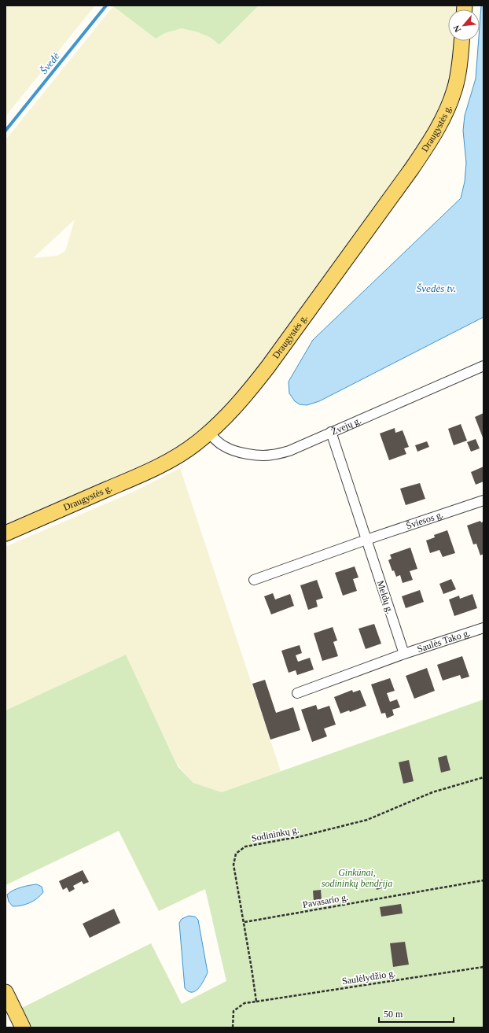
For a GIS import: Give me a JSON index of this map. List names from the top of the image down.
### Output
{
  "streets": {
    "main road": ["Draugystės g."],
    "street": [
      "Žvejų g.",
      "Šviesos g.",
      "Meldų g.",
      "Saulės Tako g."
    ],
    "path": ["Sodininkų g.", "Pavasario g.", "Saulėlydžio g."]
  },
  "crossings": [
    ["Draugystės g.", "Žvejų g."],
    ["Žvejų g.", "Meldų g."],
    ["Šviesos g.", "Meldų g."],
    ["Meldų g.", "Saulės Tako g."],
    ["Sodininkų g.", "Pavasario g."],
    ["Sodininkų g.", "Saulėlydžio g."]
  ],
  "water": ["Švedė", "Švedės tv."],
  "parks": ["Ginkūnai, sodininkų bendrija"],
  "scale_bar": "50 m",
  "north": "bottom left"
}
